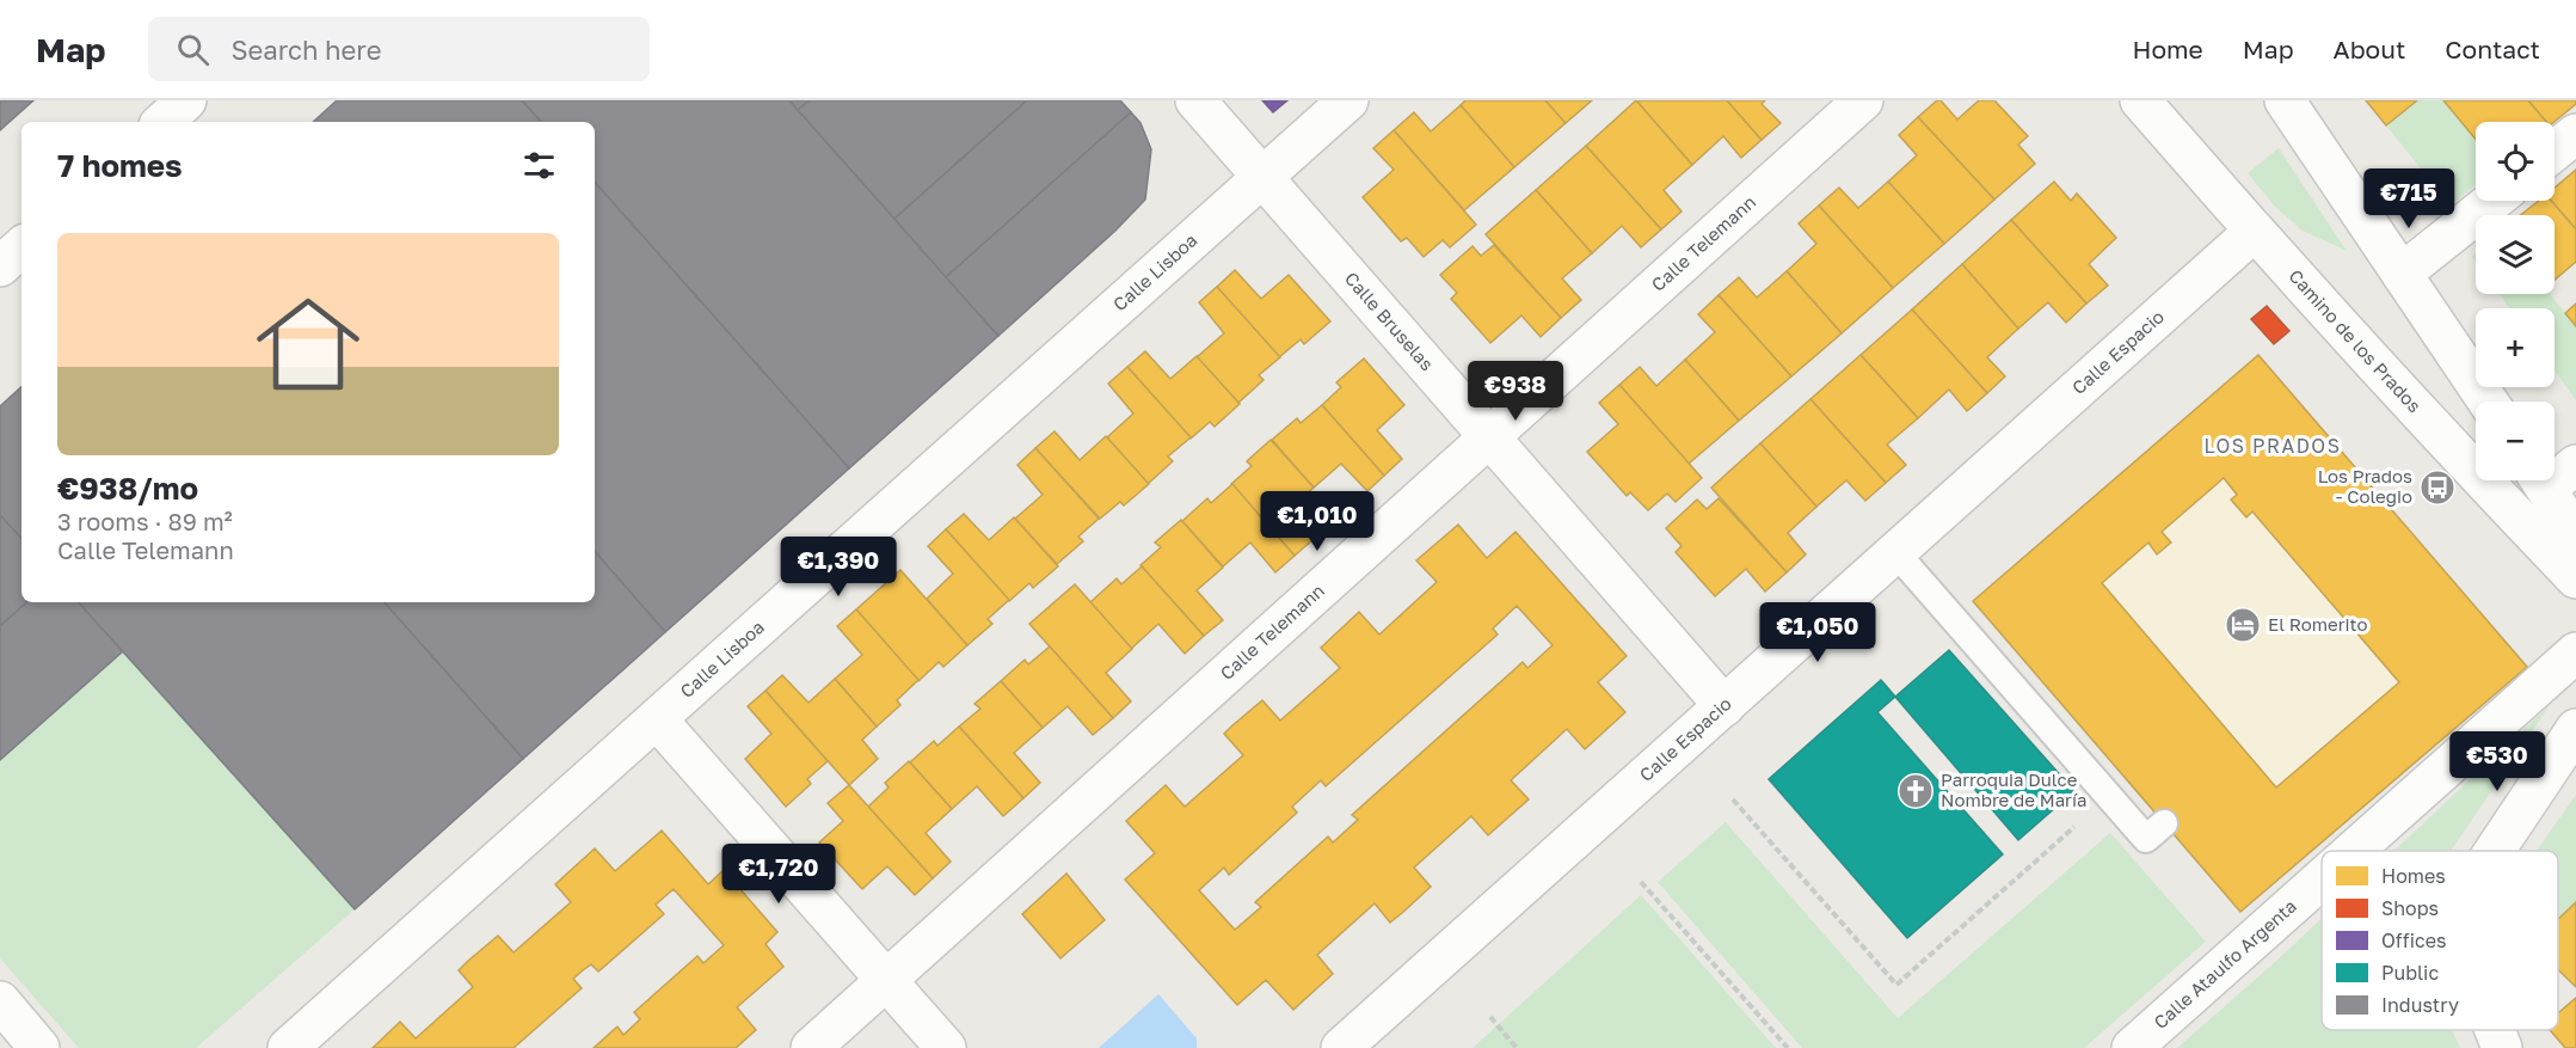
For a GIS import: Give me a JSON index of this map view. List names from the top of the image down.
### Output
{
  "streets": {
    "street": [
      "Calle Telemann",
      "Calle Lisboa",
      "Calle Bruselas",
      "Camino de los Prados",
      "Calle Espacio",
      "Calle Ataulfo Argenta"
    ]
  },
  "crossings": [
    ["Calle Telemann", "Calle Bruselas"],
    ["Calle Lisboa", "Calle Bruselas"],
    ["Calle Bruselas", "Calle Espacio"],
    ["Camino de los Prados", "Calle Espacio"]
  ],
  "districts": ["LOS PRADOS"],
  "places": {
    "bus stop": ["Los Prados - Colegio"],
    "hotel": ["El Romerito"],
    "church": ["Parroquia Dulce Nombre de María"]
  },
  "legend": [
    "Homes",
    "Shops",
    "Offices",
    "Public",
    "Industry"
  ],
  "page": {
    "header": "Map",
    "search": "Search here",
    "nav": [
      "Home",
      "Map",
      "About",
      "Contact"
    ],
    "map_buttons": ["+", "−"],
    "heading": "7 homes",
    "price": [
      "€715",
      "€938",
      "€1,010",
      "€1,390",
      "€1,050",
      "€530",
      "€1,720"
    ],
    "list": [
      {
        "name": "€938/mo",
        "note": "3 rooms · 89 m² · Calle Telemann"
      }
    ]
  }
}
